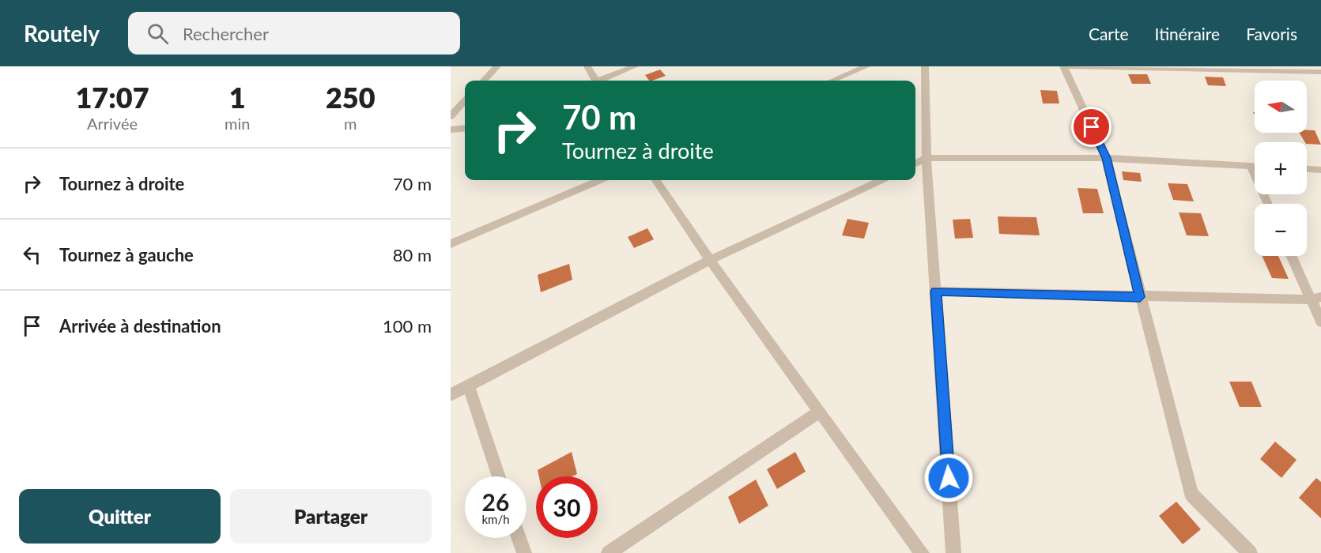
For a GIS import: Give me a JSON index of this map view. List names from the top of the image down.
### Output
{
  "north": "left",
  "page": {
    "header": "Routely",
    "search": "Rechercher",
    "nav": ["Carte", "Itinéraire", "Favoris"],
    "eta": [
      "17:07",
      "Arrivée",
      "1",
      "min",
      "250",
      "m"
    ],
    "map_buttons": ["+", "−"],
    "turn": ["70 m", "Tournez à droite"],
    "list": [
      {
        "name": "Tournez à droite",
        "value": "70 m"
      },
      {
        "name": "Tournez à gauche",
        "value": "80 m"
      },
      {
        "name": "Arrivée à destination",
        "value": "100 m"
      }
    ],
    "speed": "26 km/h",
    "limit": "30",
    "buttons": ["Quitter", "Partager"]
  }
}
